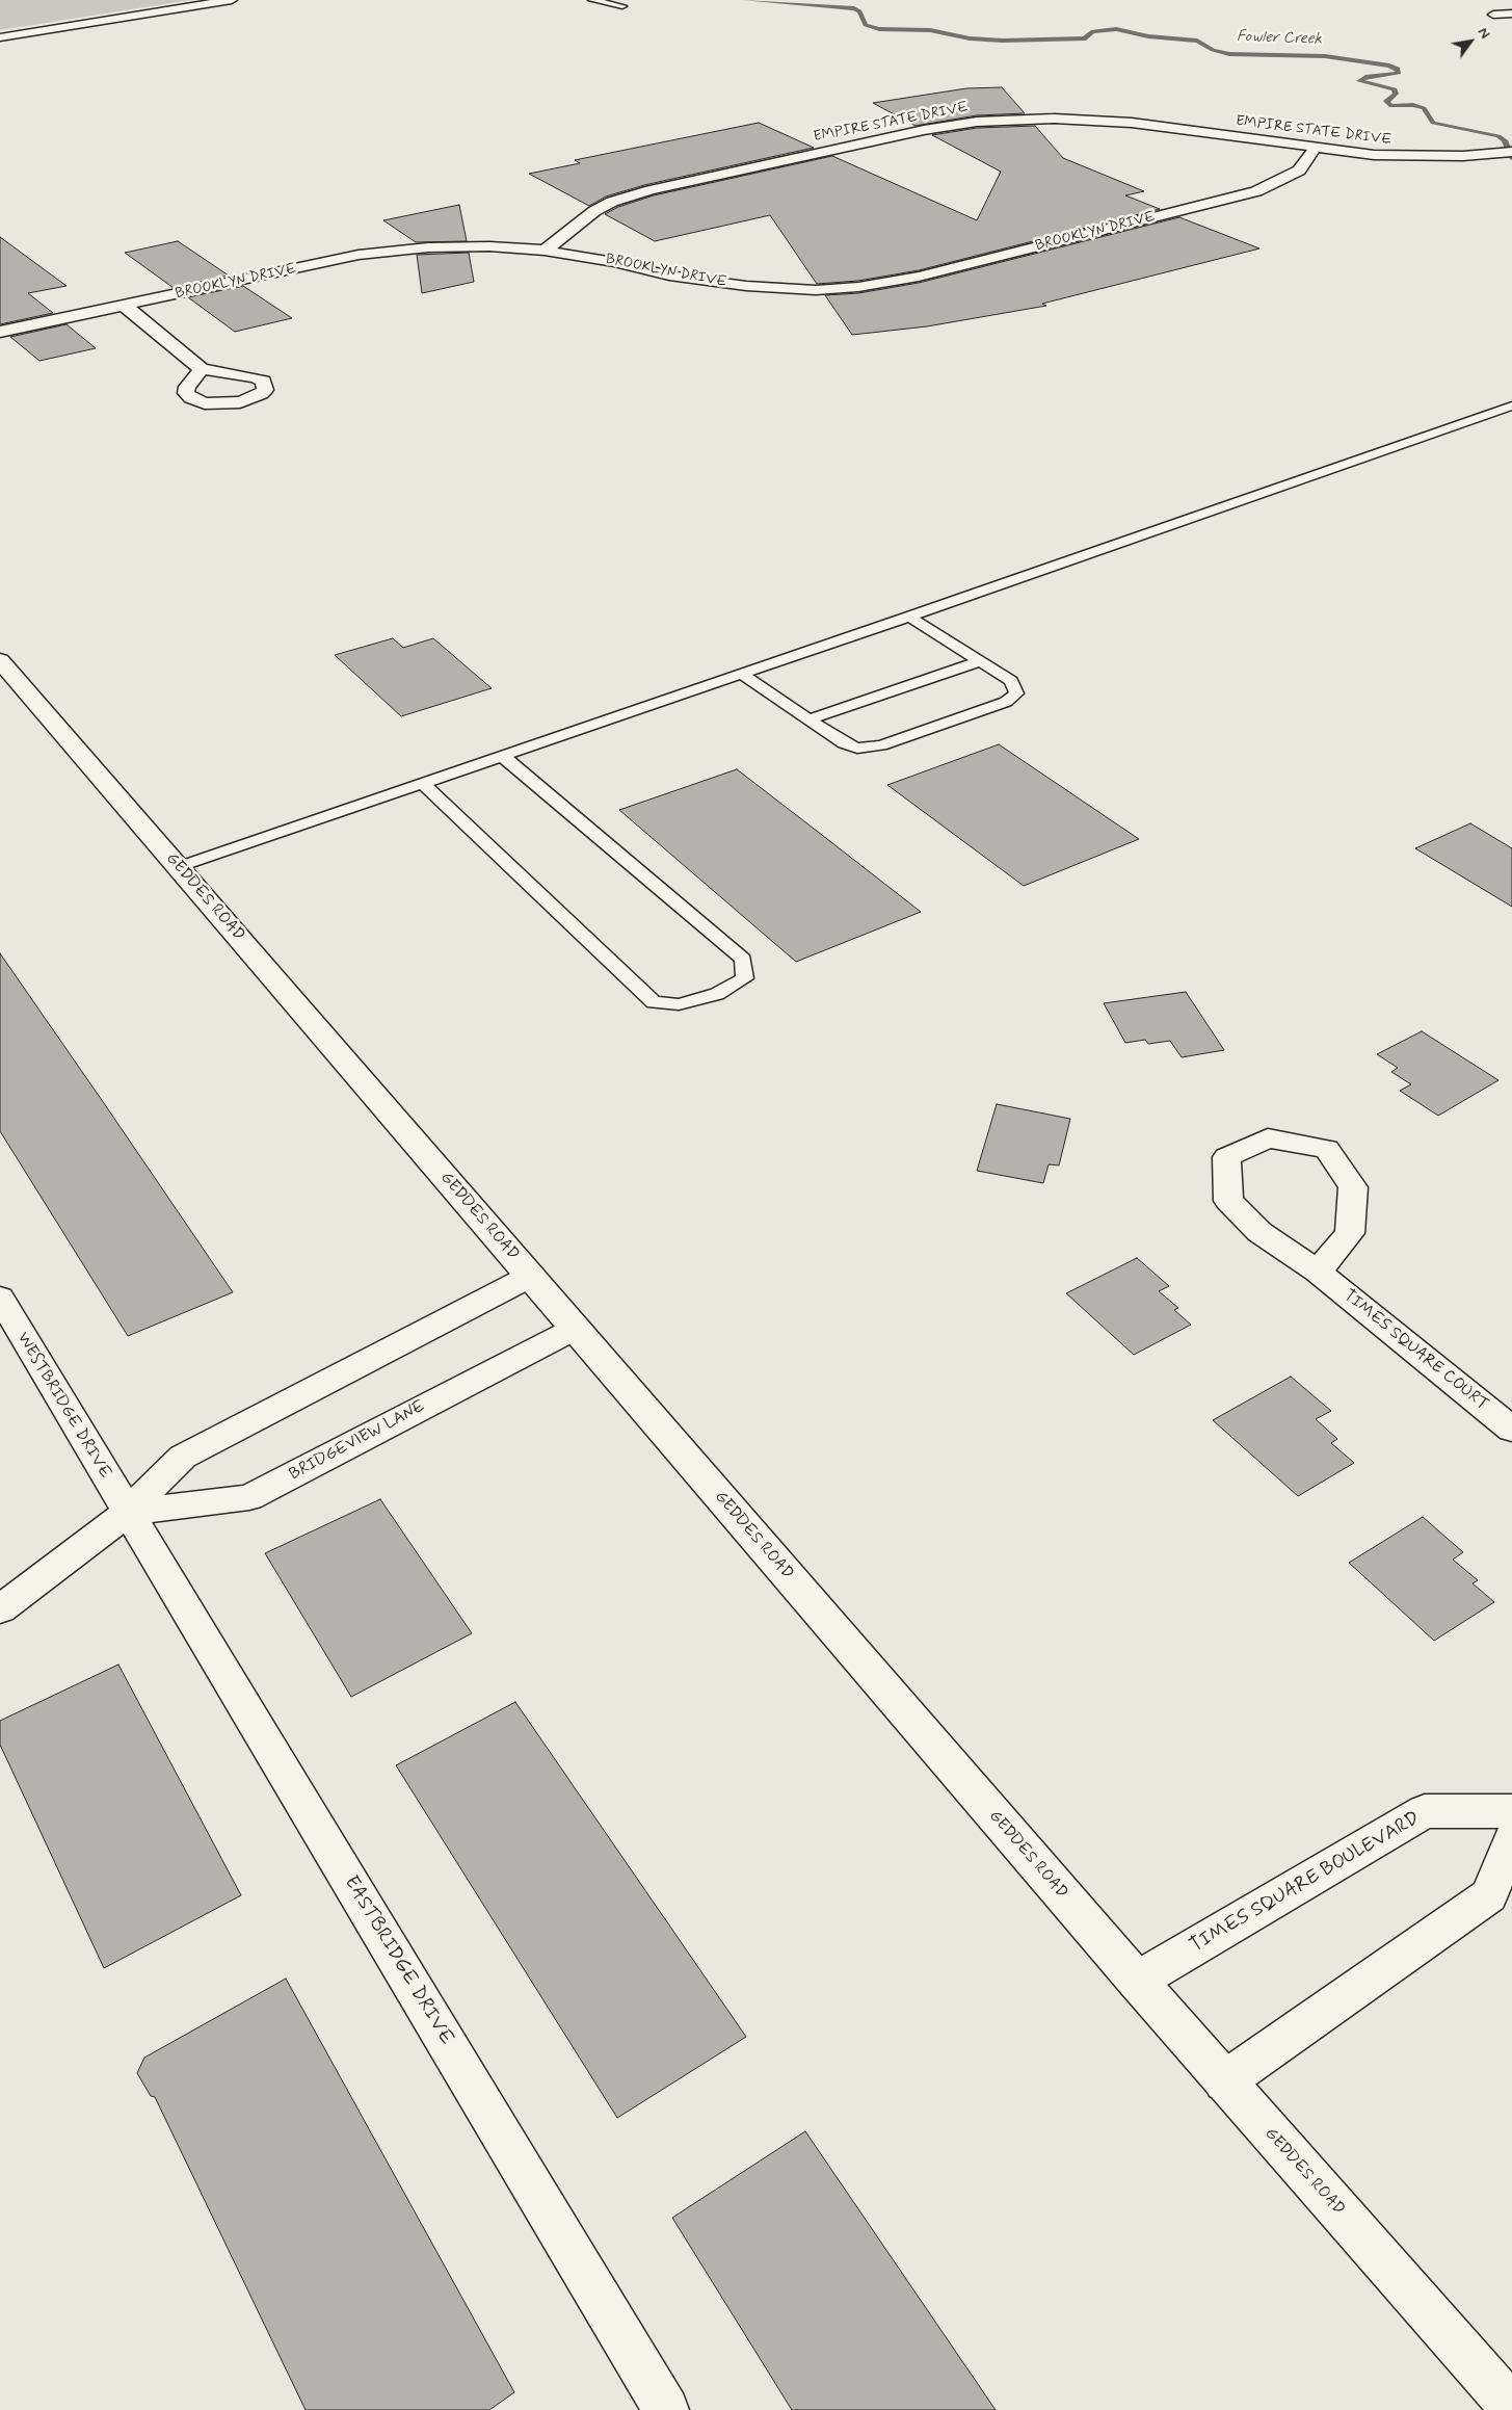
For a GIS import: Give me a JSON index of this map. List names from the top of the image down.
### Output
{
  "streets": {
    "street": [
      "EMPIRE STATE DRIVE",
      "BROOKLYN DRIVE",
      "GEDDES ROAD",
      "TIMES SQUARE COURT",
      "WESTBRIDGE DRIVE",
      "BRIDGEVIEW LANE",
      "TIMES SQUARE BOULEVARD",
      "EASTBRIDGE DRIVE"
    ]
  },
  "crossings": [
    ["EMPIRE STATE DRIVE", "BROOKLYN DRIVE"],
    ["GEDDES ROAD", "BRIDGEVIEW LANE"],
    ["GEDDES ROAD", "TIMES SQUARE BOULEVARD"],
    ["WESTBRIDGE DRIVE", "BRIDGEVIEW LANE"],
    ["WESTBRIDGE DRIVE", "EASTBRIDGE DRIVE"],
    ["BRIDGEVIEW LANE", "EASTBRIDGE DRIVE"]
  ],
  "water": ["Fowler Creek"],
  "north": "top right"
}
